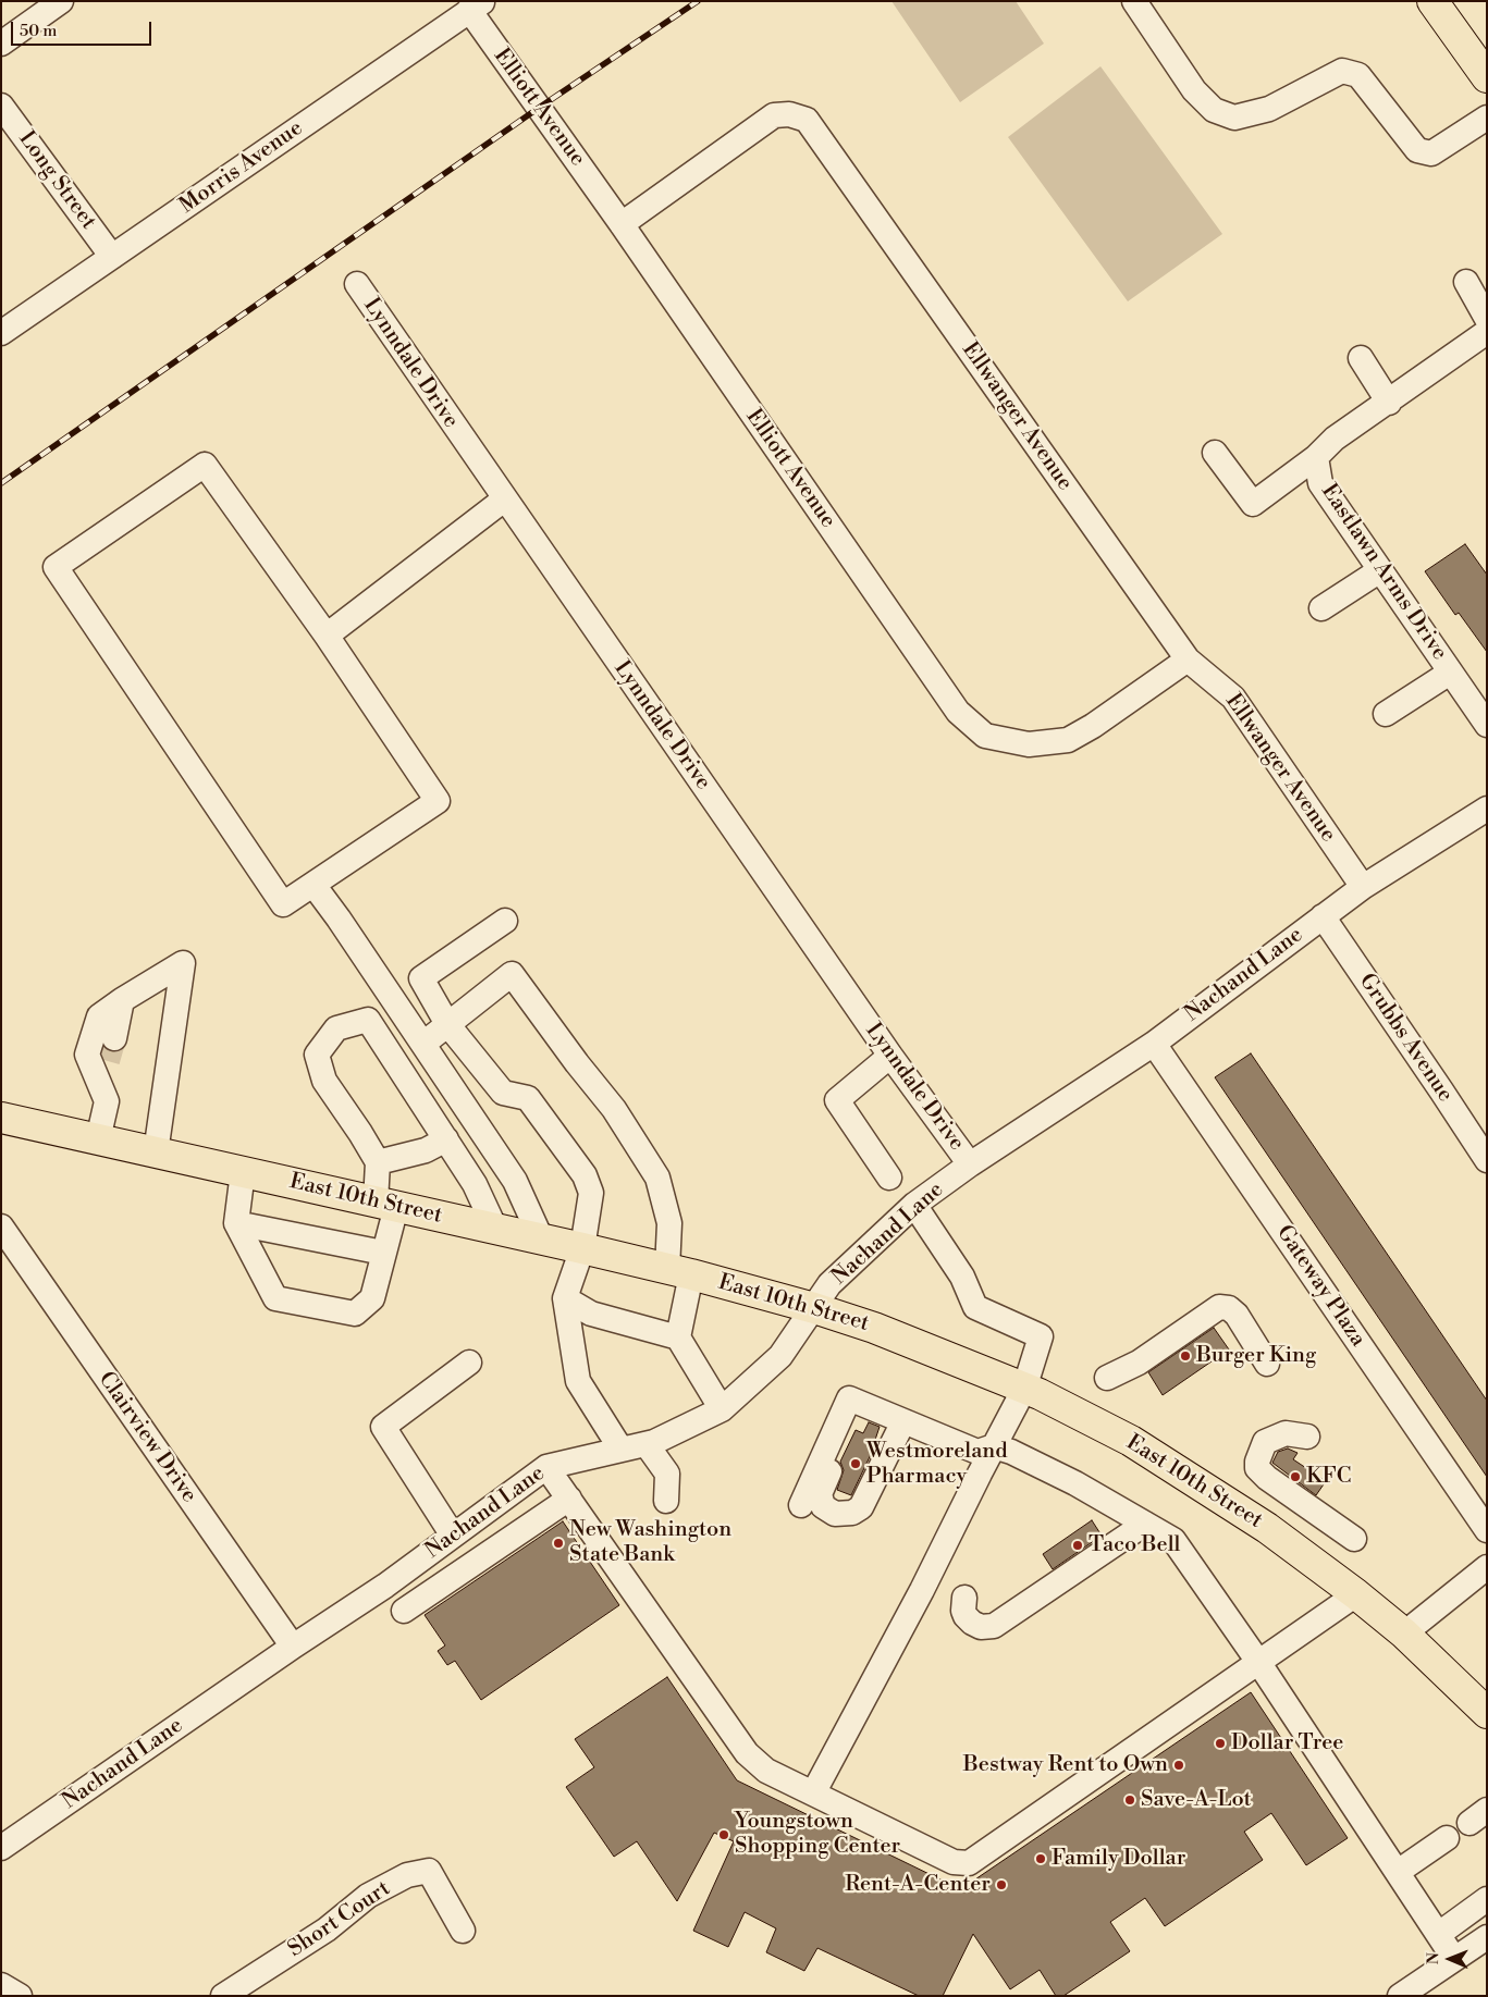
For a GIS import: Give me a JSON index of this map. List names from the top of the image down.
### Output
{
  "streets": {
    "main road": ["East 10th Street"],
    "street": [
      "Elliott Avenue",
      "Morris Avenue",
      "Long Street",
      "Lynndale Drive",
      "Ellwanger Avenue",
      "Eastlawn Arms Drive",
      "Nachand Lane",
      "Grubbs Avenue",
      "Gateway Plaza",
      "Clairview Drive",
      "Short Court"
    ]
  },
  "crossings": [
    ["Elliott Avenue", "Morris Avenue"],
    ["Elliott Avenue", "Ellwanger Avenue"],
    ["Morris Avenue", "Long Street"],
    ["Lynndale Drive", "Nachand Lane"],
    ["Ellwanger Avenue", "Nachand Lane"],
    ["Nachand Lane", "Grubbs Avenue"],
    ["Nachand Lane", "East 10th Street"],
    ["Nachand Lane", "Gateway Plaza"],
    ["Nachand Lane", "Clairview Drive"]
  ],
  "places": [
    "Burger King",
    "Westmoreland Pharmacy",
    "KFC",
    "New Washington State Bank",
    "Taco Bell",
    "Dollar Tree",
    "Bestway Rent to Own",
    "Save-A-Lot",
    "Youngstown Shopping Center",
    "Family Dollar",
    "Rent-A-Center"
  ],
  "scale_bar": "50 m",
  "north": "left"
}
